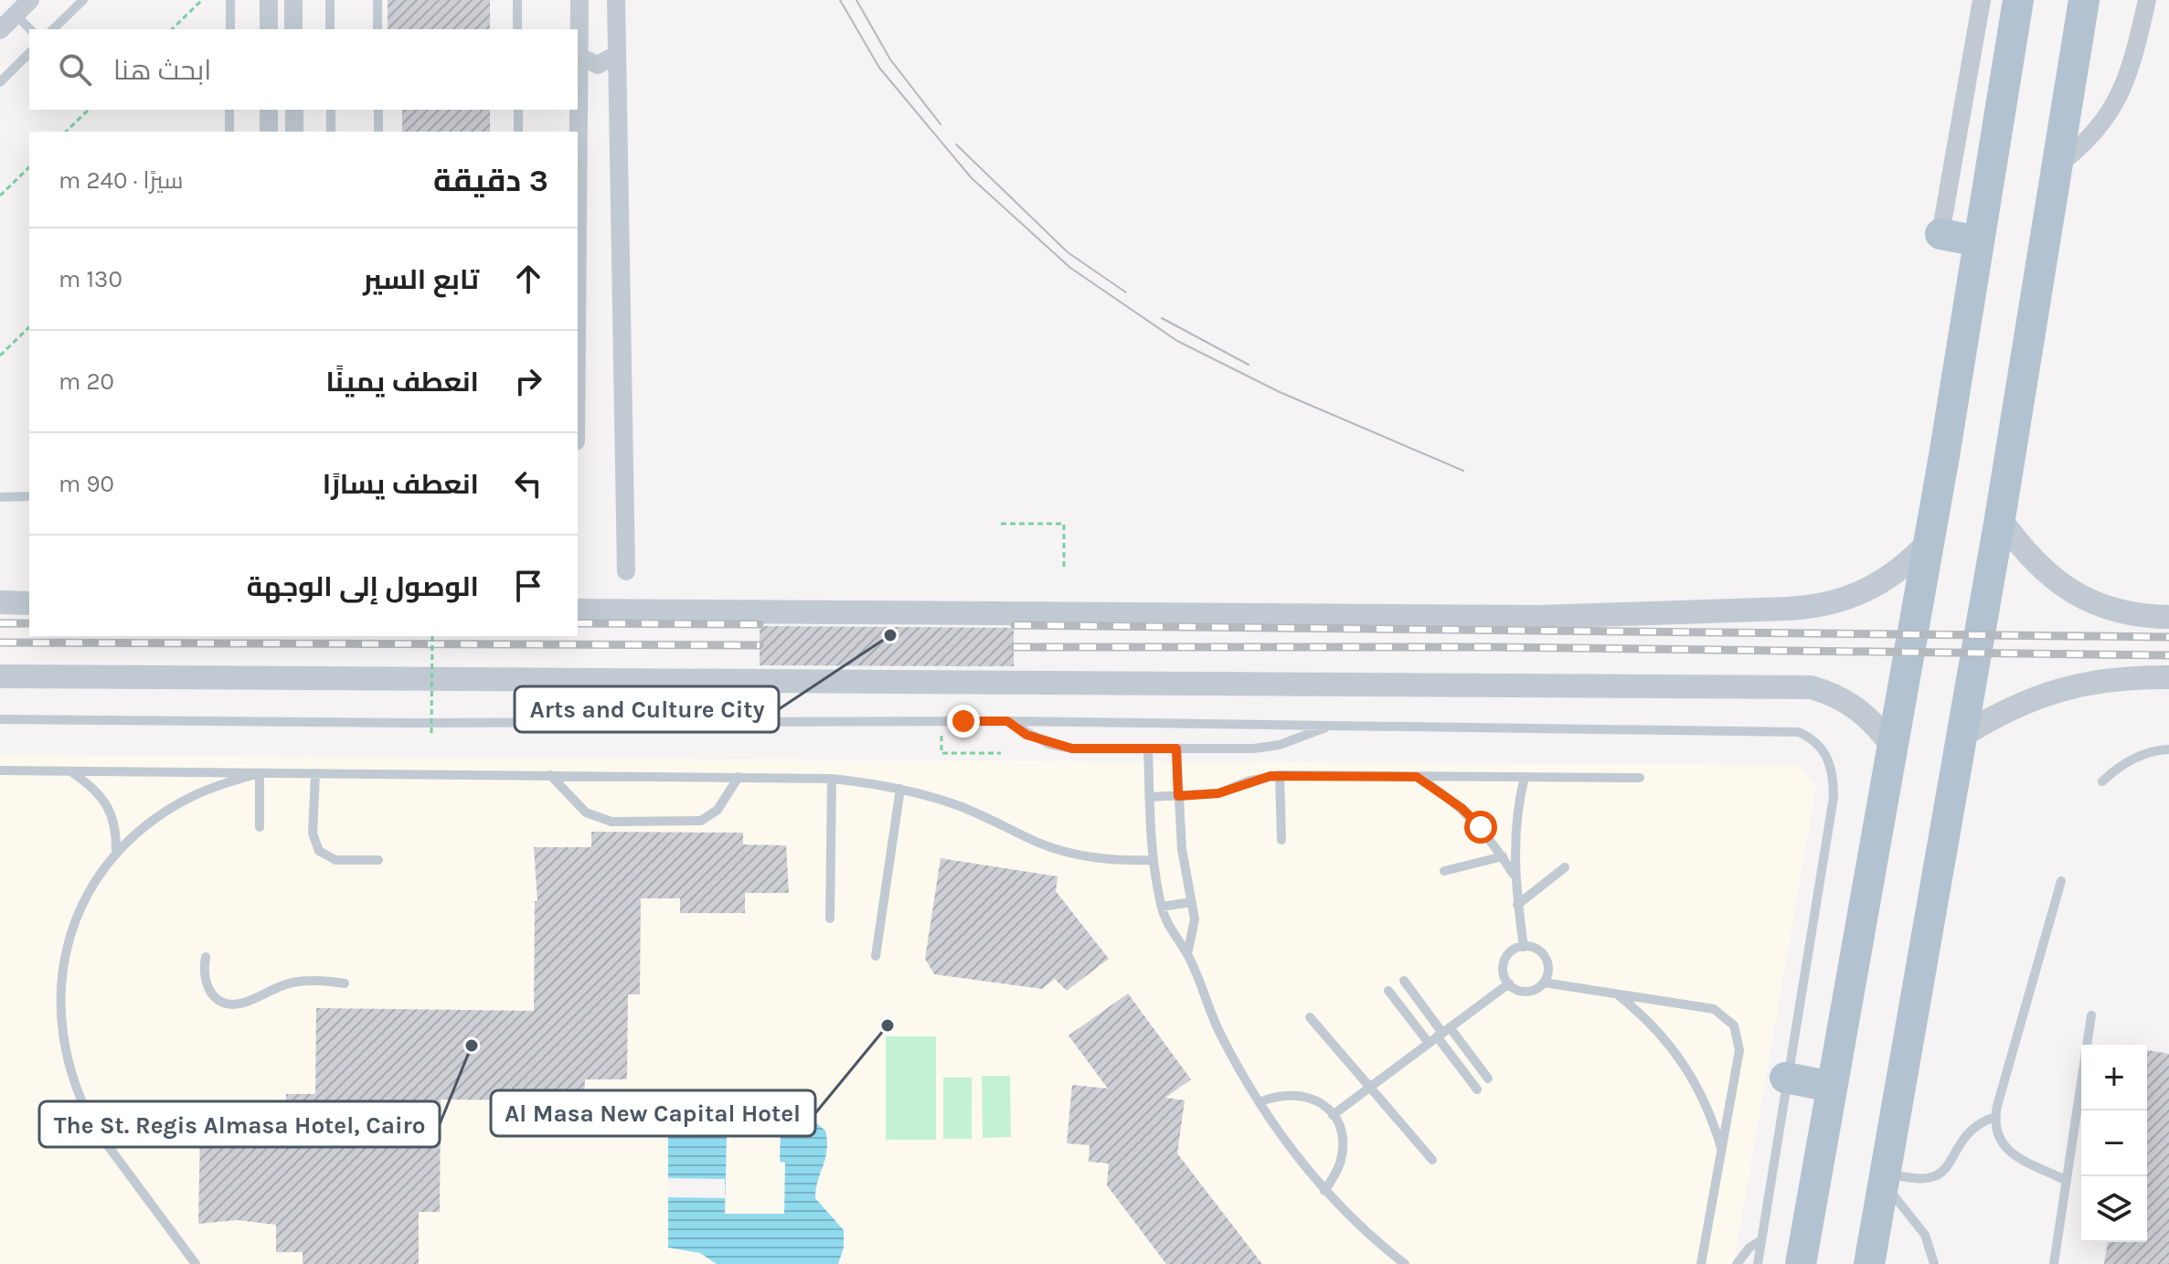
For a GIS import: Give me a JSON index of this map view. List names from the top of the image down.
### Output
{
  "places": ["Arts and Culture City", "Al Masa New Capital Hotel", "The St. Regis Almasa Hotel, Cairo"],
  "page": {
    "search": "ابحث هنا",
    "heading": ["3 دقيقة", "سيرًا · 240 m"],
    "list": [
      ["تابع السير", "130 m"],
      ["انعطف يمينًا", "20 m"],
      ["انعطف يسارًا", "90 m"],
      "الوصول إلى الوجهة"
    ],
    "map_buttons": ["+", "−"]
  }
}
